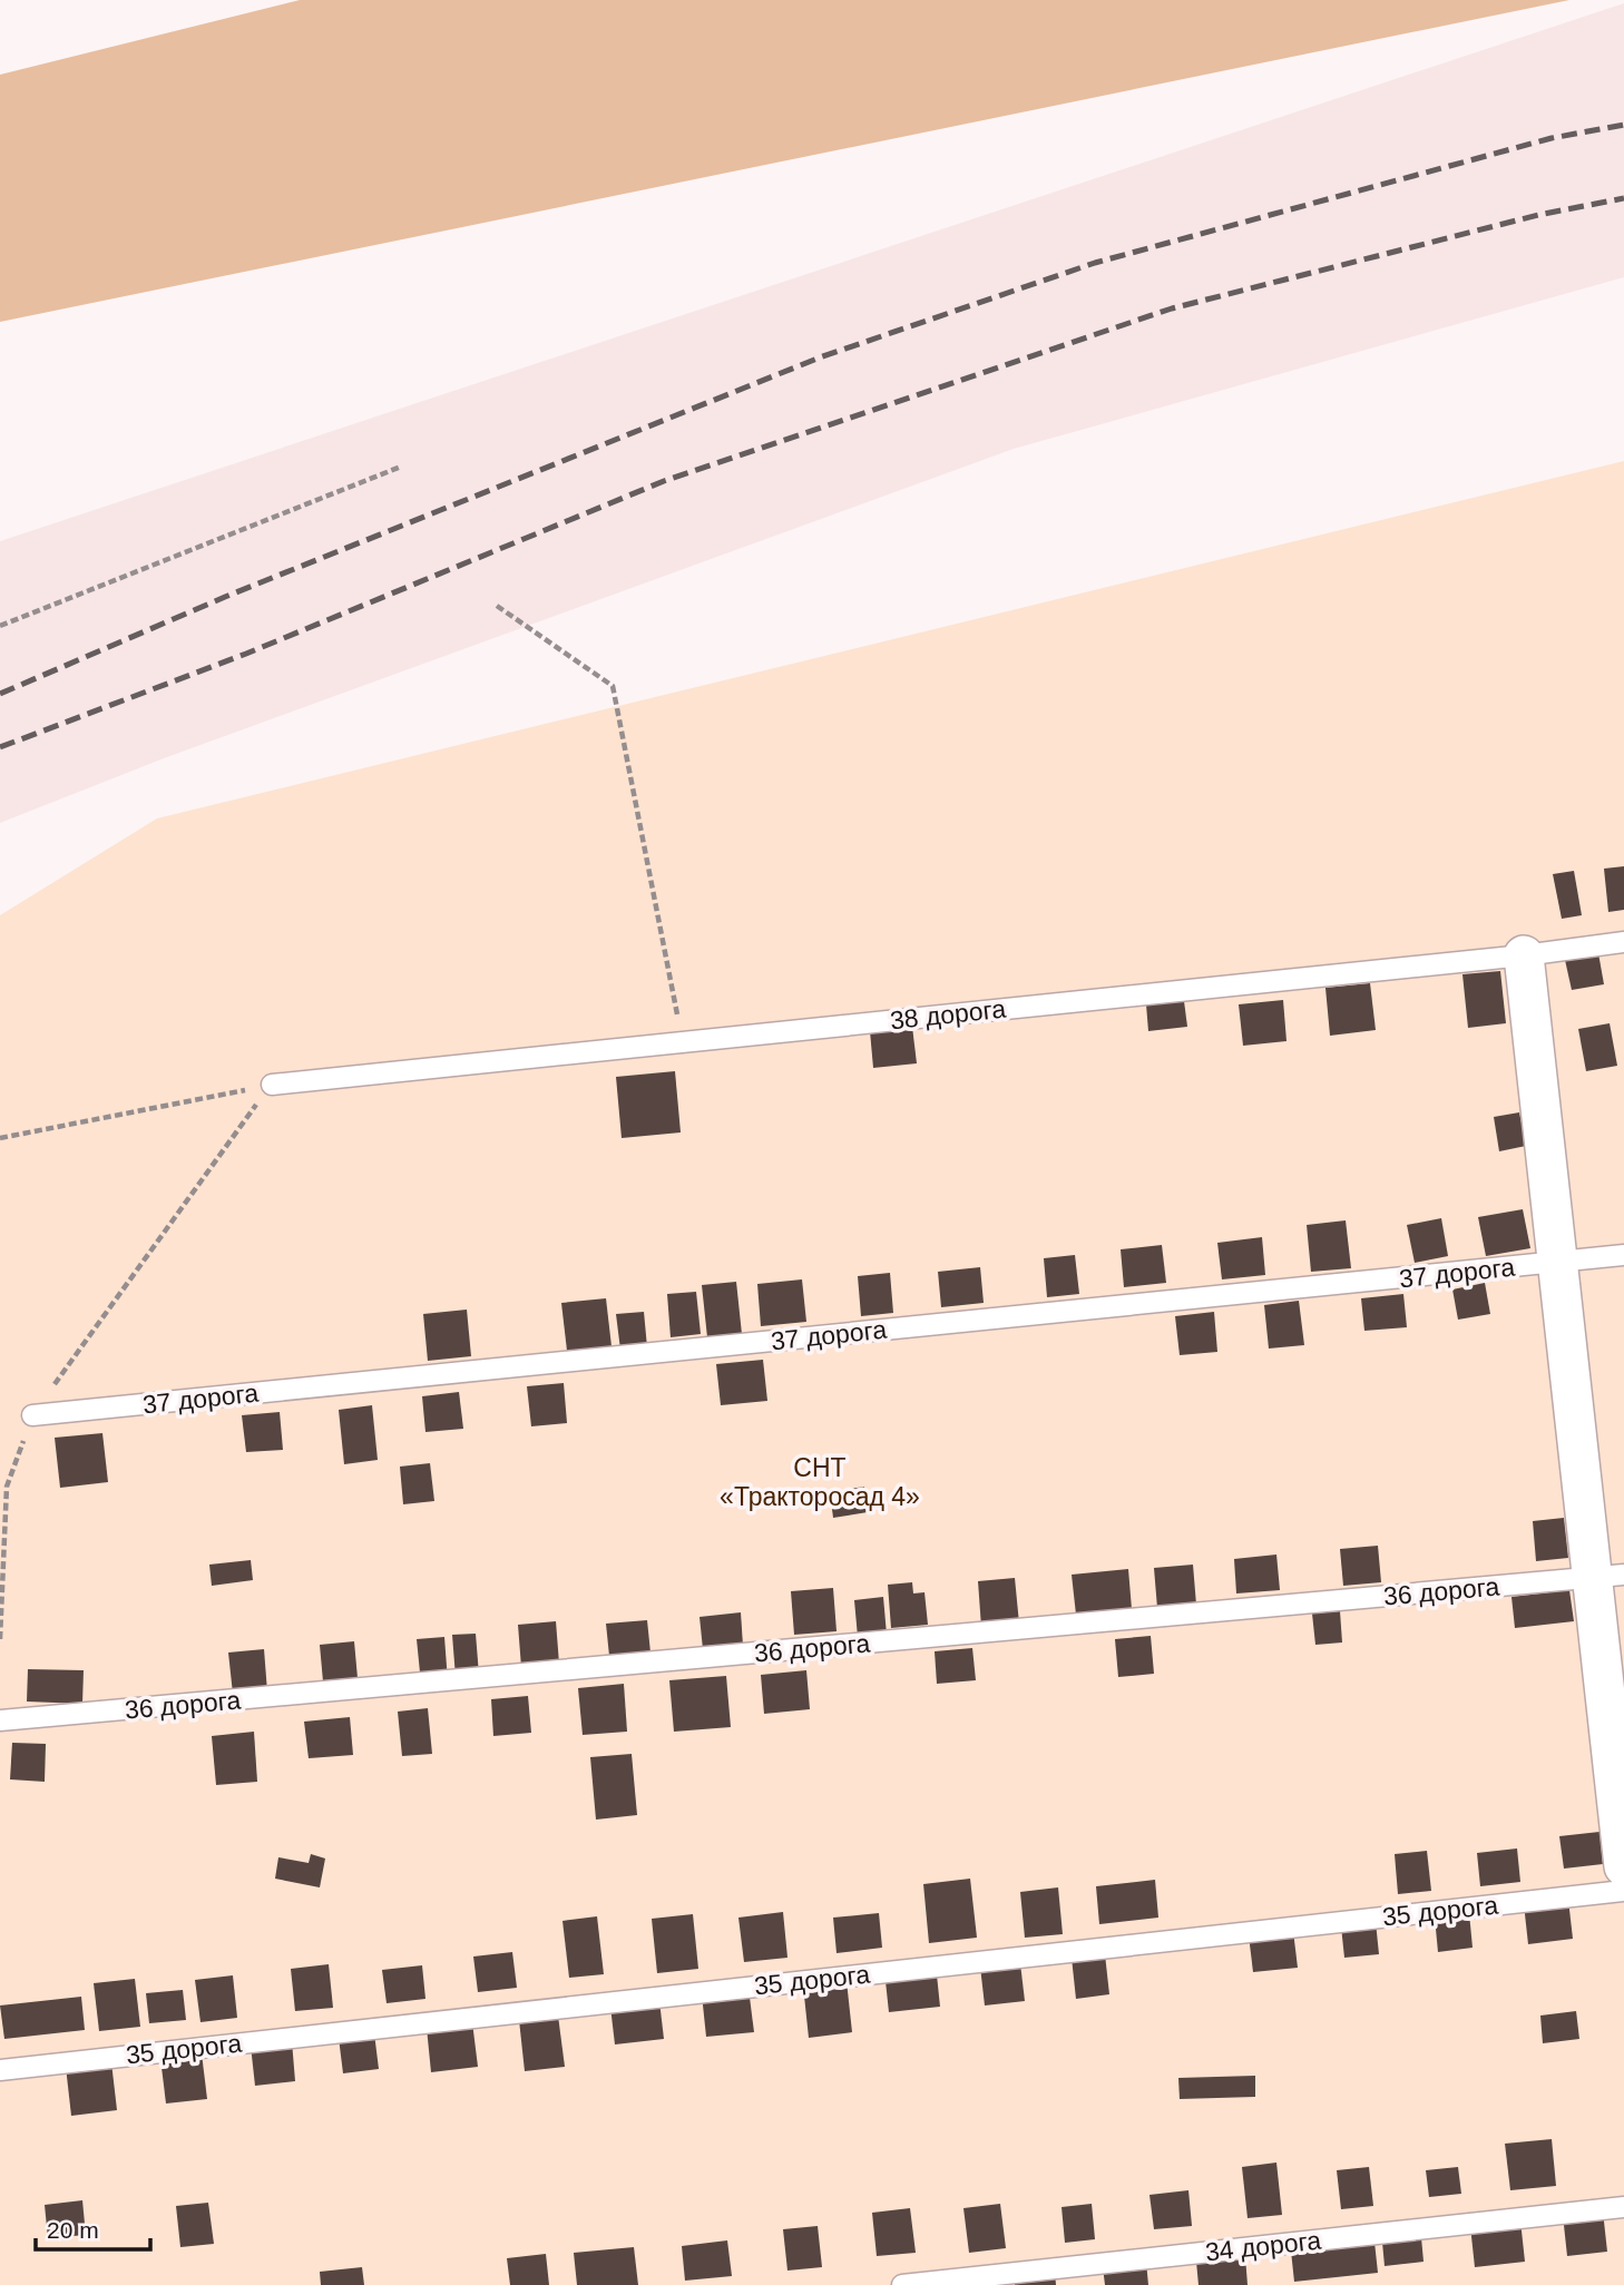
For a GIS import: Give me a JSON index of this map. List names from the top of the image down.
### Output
{
  "streets": {
    "lane": [
      "38 дорога",
      "37 дорога",
      "36 дорога",
      "35 дорога",
      "34 дорога"
    ]
  },
  "parks": ["СНТ «Тракторосад 4»"],
  "scale_bar": "20 m"
}
